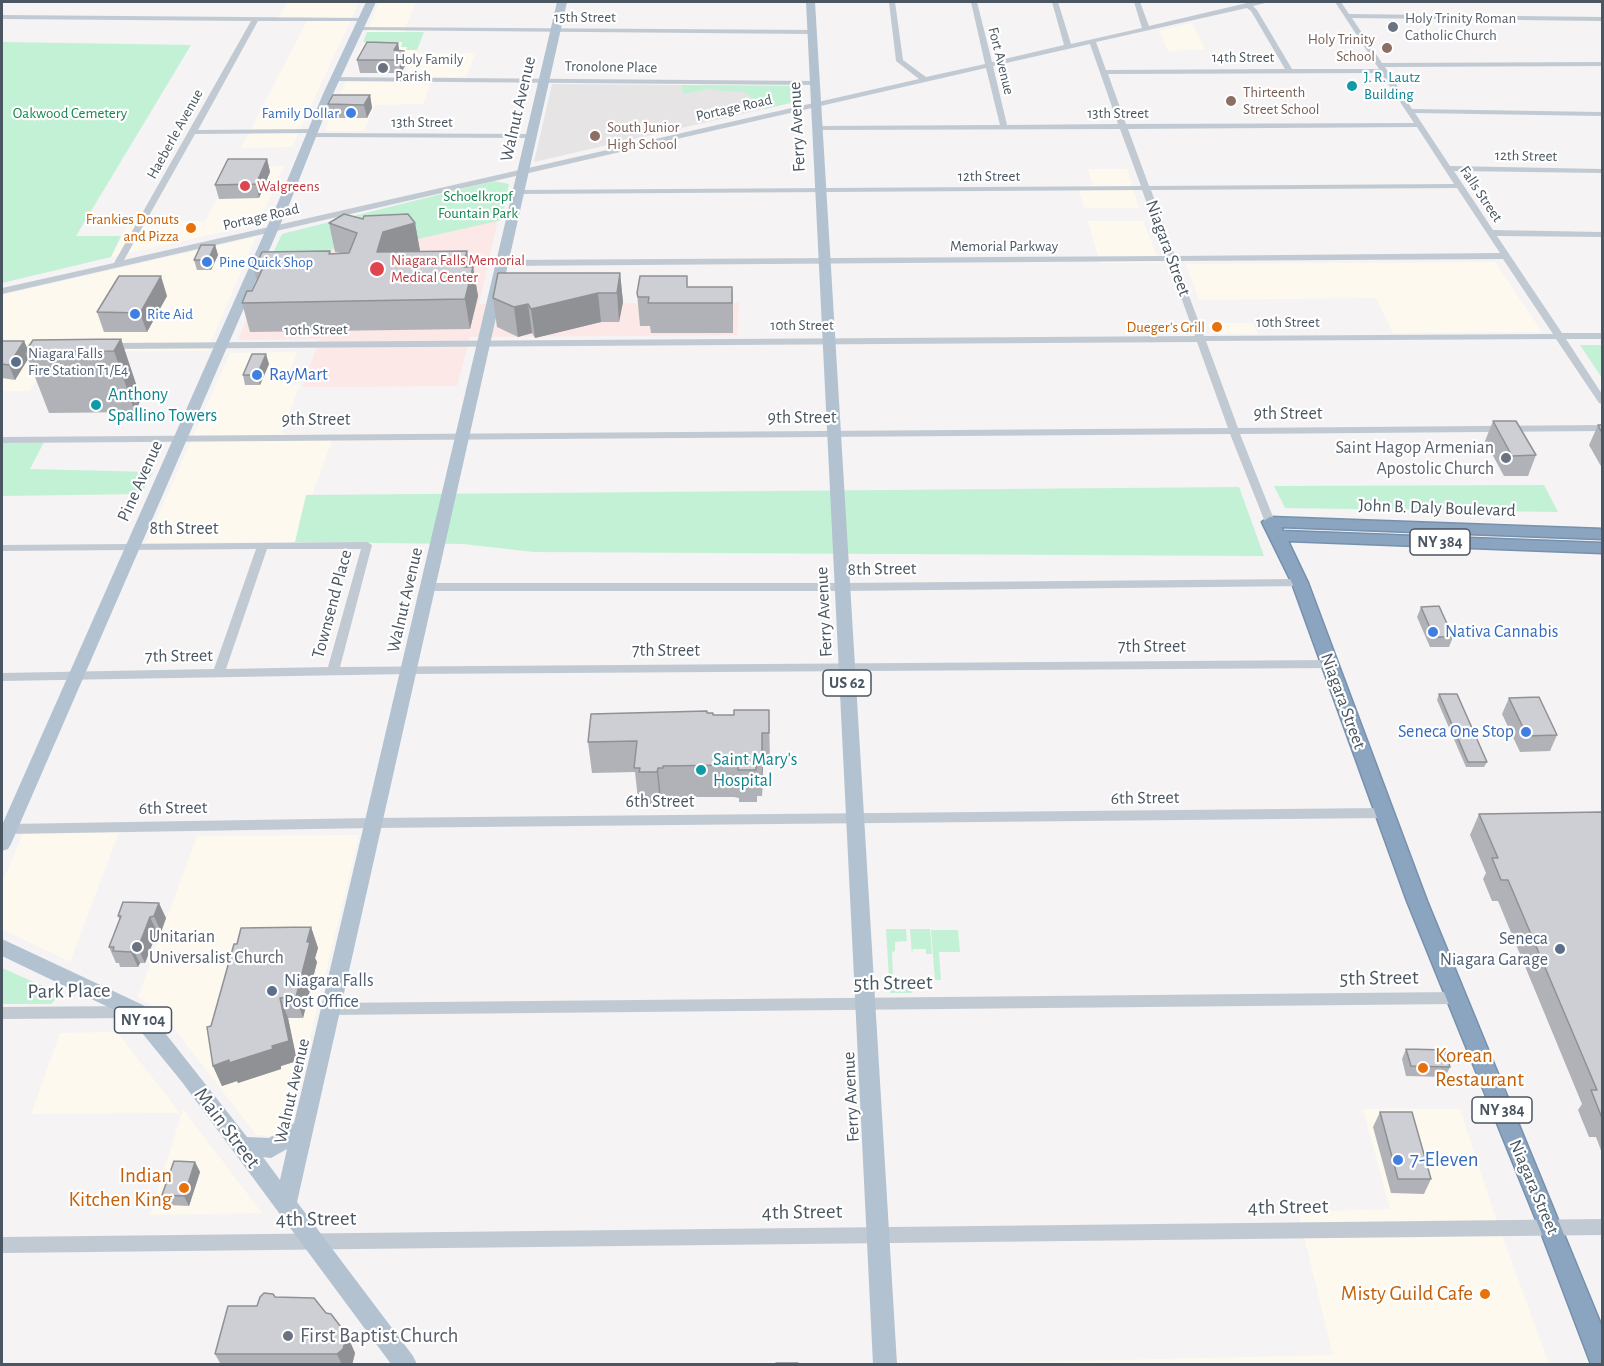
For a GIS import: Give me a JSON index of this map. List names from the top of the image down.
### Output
{
  "streets": {
    "highway": ["Niagara Street", "John B. Daly Boulevard", "NY 384"],
    "main road": [
      "Walnut Avenue",
      "Ferry Avenue",
      "Pine Avenue",
      "US 62",
      "NY 104",
      "Main Street"
    ],
    "street": [
      "15th Street",
      "14th Street",
      "Fort Avenue",
      "Tronolone Place",
      "Portage Road",
      "13th Street",
      "Haeberle Avenue",
      "12th Street",
      "Falls Street",
      "Memorial Parkway",
      "10th Street",
      "9th Street",
      "8th Street",
      "Townsend Place",
      "7th Street",
      "6th Street",
      "5th Street",
      "Park Place",
      "4th Street"
    ]
  },
  "crossings": [
    ["15th Street", "Walnut Avenue"],
    ["15th Street", "Ferry Avenue"],
    ["15th Street", "Haeberle Avenue"],
    ["15th Street", "Pine Avenue"],
    ["14th Street", "Falls Street"],
    ["14th Street", "Niagara Street"],
    ["Fort Avenue", "Portage Road"],
    ["Fort Avenue", "13th Street"],
    ["Tronolone Place", "Walnut Avenue"],
    ["Tronolone Place", "Ferry Avenue"],
    ["Tronolone Place", "Pine Avenue"],
    ["Portage Road", "Walnut Avenue"],
    ["Portage Road", "Ferry Avenue"],
    ["Portage Road", "Haeberle Avenue"],
    ["Portage Road", "Niagara Street"],
    ["Portage Road", "Pine Avenue"],
    ["Walnut Avenue", "13th Street"],
    ["Walnut Avenue", "12th Street"],
    ["Walnut Avenue", "Memorial Parkway"],
    ["Walnut Avenue", "10th Street"],
    ["Walnut Avenue", "9th Street"],
    ["Walnut Avenue", "8th Street"],
    ["Walnut Avenue", "7th Street"],
    ["Walnut Avenue", "6th Street"],
    ["Walnut Avenue", "5th Street"],
    ["Walnut Avenue", "Main Street"],
    ["13th Street", "Ferry Avenue"],
    ["13th Street", "Haeberle Avenue"],
    ["13th Street", "Falls Street"],
    ["13th Street", "Niagara Street"],
    ["13th Street", "Pine Avenue"],
    ["Ferry Avenue", "12th Street"],
    ["Ferry Avenue", "Memorial Parkway"],
    ["Ferry Avenue", "10th Street"],
    ["Ferry Avenue", "9th Street"],
    ["Ferry Avenue", "8th Street"],
    ["Ferry Avenue", "7th Street"],
    ["Ferry Avenue", "6th Street"],
    ["Ferry Avenue", "5th Street"],
    ["Ferry Avenue", "4th Street"],
    ["12th Street", "Falls Street"],
    ["12th Street", "Niagara Street"],
    ["Falls Street", "Memorial Parkway"],
    ["Falls Street", "10th Street"],
    ["Memorial Parkway", "Niagara Street"],
    ["Niagara Street", "10th Street"],
    ["Niagara Street", "9th Street"],
    ["Niagara Street", "John B. Daly Boulevard"],
    ["Niagara Street", "8th Street"],
    ["Niagara Street", "7th Street"],
    ["Niagara Street", "6th Street"],
    ["Niagara Street", "5th Street"],
    ["Niagara Street", "4th Street"],
    ["10th Street", "Pine Avenue"],
    ["9th Street", "Pine Avenue"],
    ["Pine Avenue", "8th Street"],
    ["Pine Avenue", "7th Street"],
    ["Pine Avenue", "6th Street"],
    ["8th Street", "Townsend Place"],
    ["Townsend Place", "7th Street"],
    ["Park Place", "Main Street"],
    ["Main Street", "4th Street"]
  ],
  "parks": ["Oakwood Cemetery", "Schoelkropf Fountain Park"],
  "places": [
    "Holy Trinity Roman Catholic Church",
    "Holy Trinity School",
    "Holy Family Parish",
    "J. R. Lautz Building",
    "Thirteenth Street School",
    "Family Dollar",
    "South Junior High School",
    "Walgreens",
    "Frankies Donuts and Pizza",
    "Pine Quick Shop",
    "Niagara Falls Memorial Medical Center",
    "Rite Aid",
    "Dueger's Grill",
    "Niagara Falls Fire Station T1/E4",
    "RayMart",
    "Anthony Spallino Towers",
    "Saint Hagop Armenian Apostolic Church",
    "Nativa Cannabis",
    "Seneca One Stop",
    "Saint Mary's Hospital",
    "Unitarian Universalist Church",
    "Seneca Niagara Garage",
    "Niagara Falls Post Office",
    "Korean Restaurant",
    "7-Eleven",
    "Indian Kitchen King",
    "Misty Guild Cafe",
    "First Baptist Church"
  ]
}
